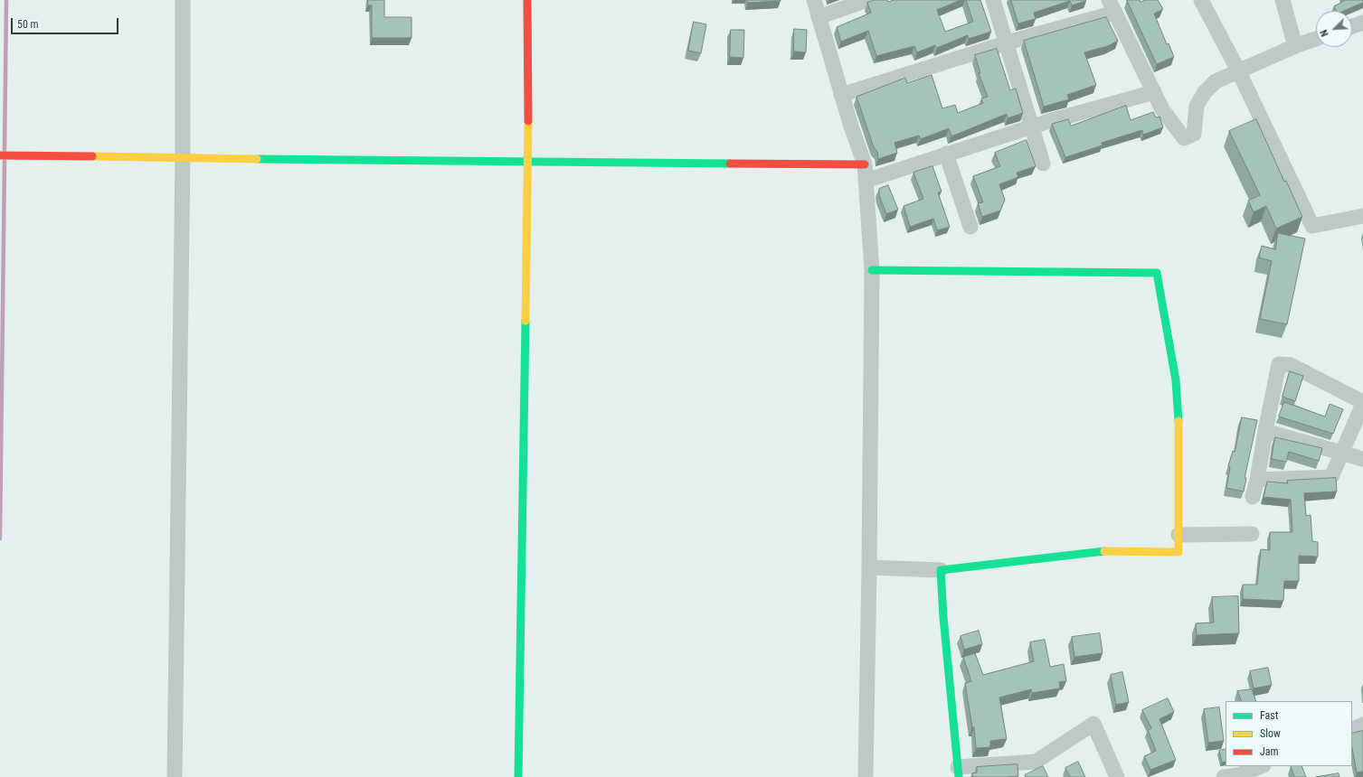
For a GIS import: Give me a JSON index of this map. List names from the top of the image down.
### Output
{
  "legend": ["Fast", "Slow", "Jam"],
  "scale_bar": "50 m",
  "north": "bottom left"
}
